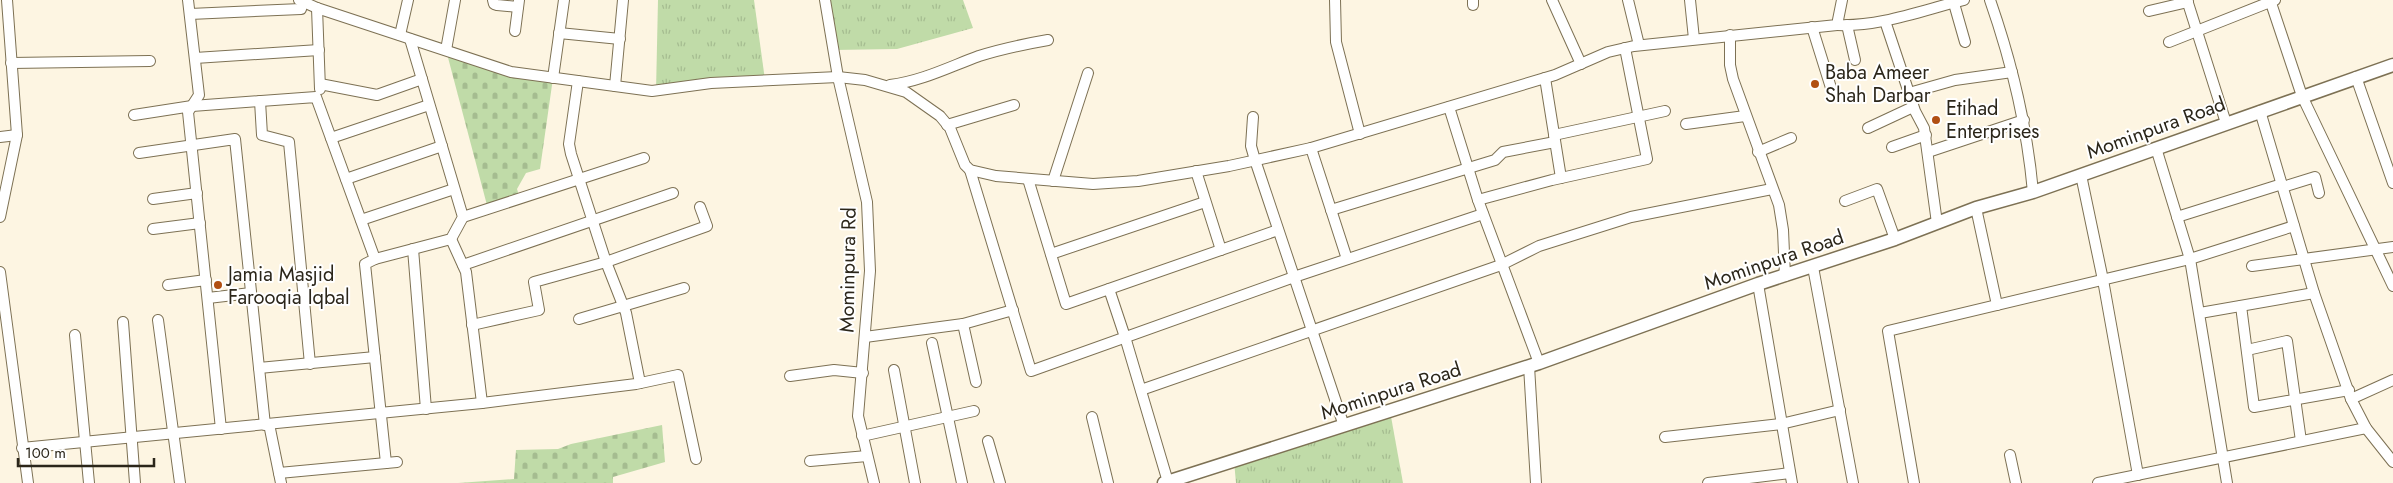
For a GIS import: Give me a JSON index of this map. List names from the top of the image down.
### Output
{
  "streets": {
    "main road": ["Mominpura Road"],
    "street": ["Mominpura Rd"]
  },
  "places": ["Baba Ameer Shah Darbar", "Etihad Enterprises", "Jamia Masjid Farooqia Iqbal"],
  "scale_bar": "100 m"
}
